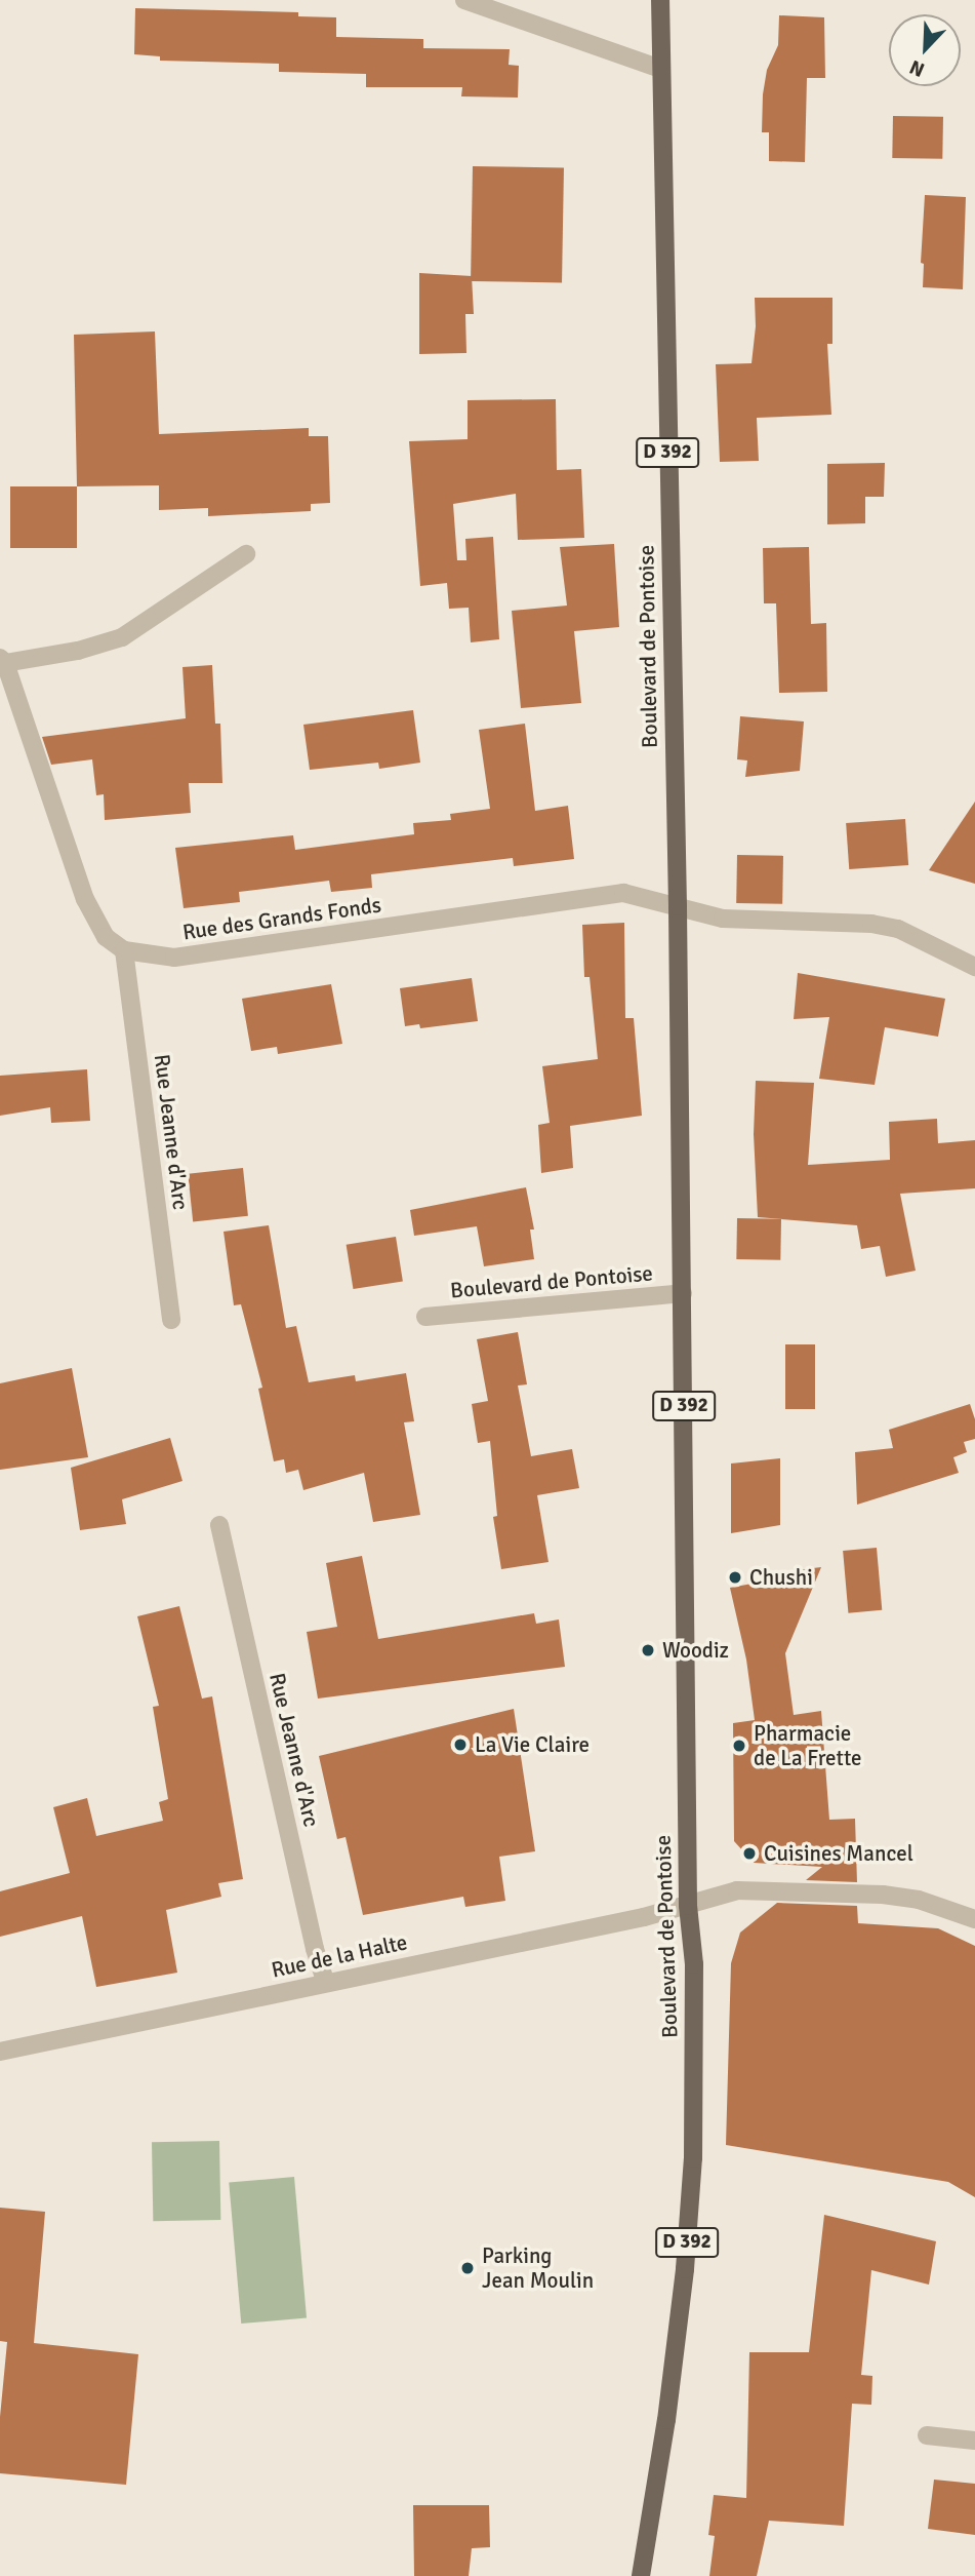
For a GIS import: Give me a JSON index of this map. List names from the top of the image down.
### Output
{
  "streets": {
    "main road": ["D 392", "Boulevard de Pontoise"],
    "street": ["Rue des Grands Fonds", "Rue Jeanne d'Arc", "Rue de la Halte"]
  },
  "crossings": [
    ["Boulevard de Pontoise", "Rue des Grands Fonds"],
    ["Boulevard de Pontoise", "Rue de la Halte"],
    ["Rue des Grands Fonds", "Rue Jeanne d'Arc"],
    ["Rue Jeanne d'Arc", "Rue de la Halte"]
  ],
  "places": [
    "Chushi",
    "Woodiz",
    "La Vie Claire",
    "Pharmacie de La Frette",
    "Cuisines Mancel",
    "Parking Jean Moulin"
  ],
  "north": "bottom left"
}
